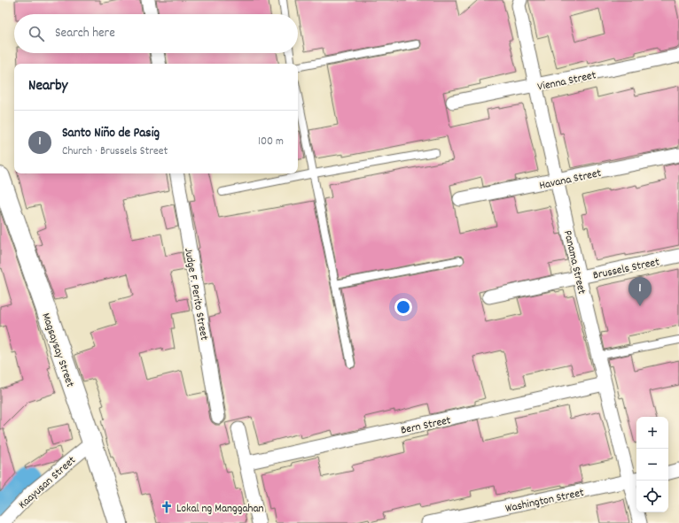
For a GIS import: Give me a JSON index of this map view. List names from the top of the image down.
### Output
{
  "streets": {
    "street": [
      "Vienna Street",
      "Havana Street",
      "Panama Street",
      "Brussels Street",
      "Judge F. Perito Street",
      "Magsaysay Street",
      "Bern Street",
      "Kaayusan Street",
      "Washington Street"
    ]
  },
  "crossings": [
    ["Vienna Street", "Panama Street"],
    ["Havana Street", "Panama Street"],
    ["Panama Street", "Brussels Street"],
    ["Panama Street", "Bern Street"],
    ["Panama Street", "Washington Street"],
    ["Magsaysay Street", "Kaayusan Street"]
  ],
  "places": {
    "church": ["Lokal ng Manggahan"]
  },
  "page": {
    "search": "Search here",
    "heading": "Nearby",
    "list": [
      {
        "mark": "1",
        "name": "Santo Niño de Pasig",
        "note": "Church · Brussels Street",
        "value": "100 m"
      }
    ],
    "pins": "1",
    "map_buttons": ["+", "−"]
  }
}
